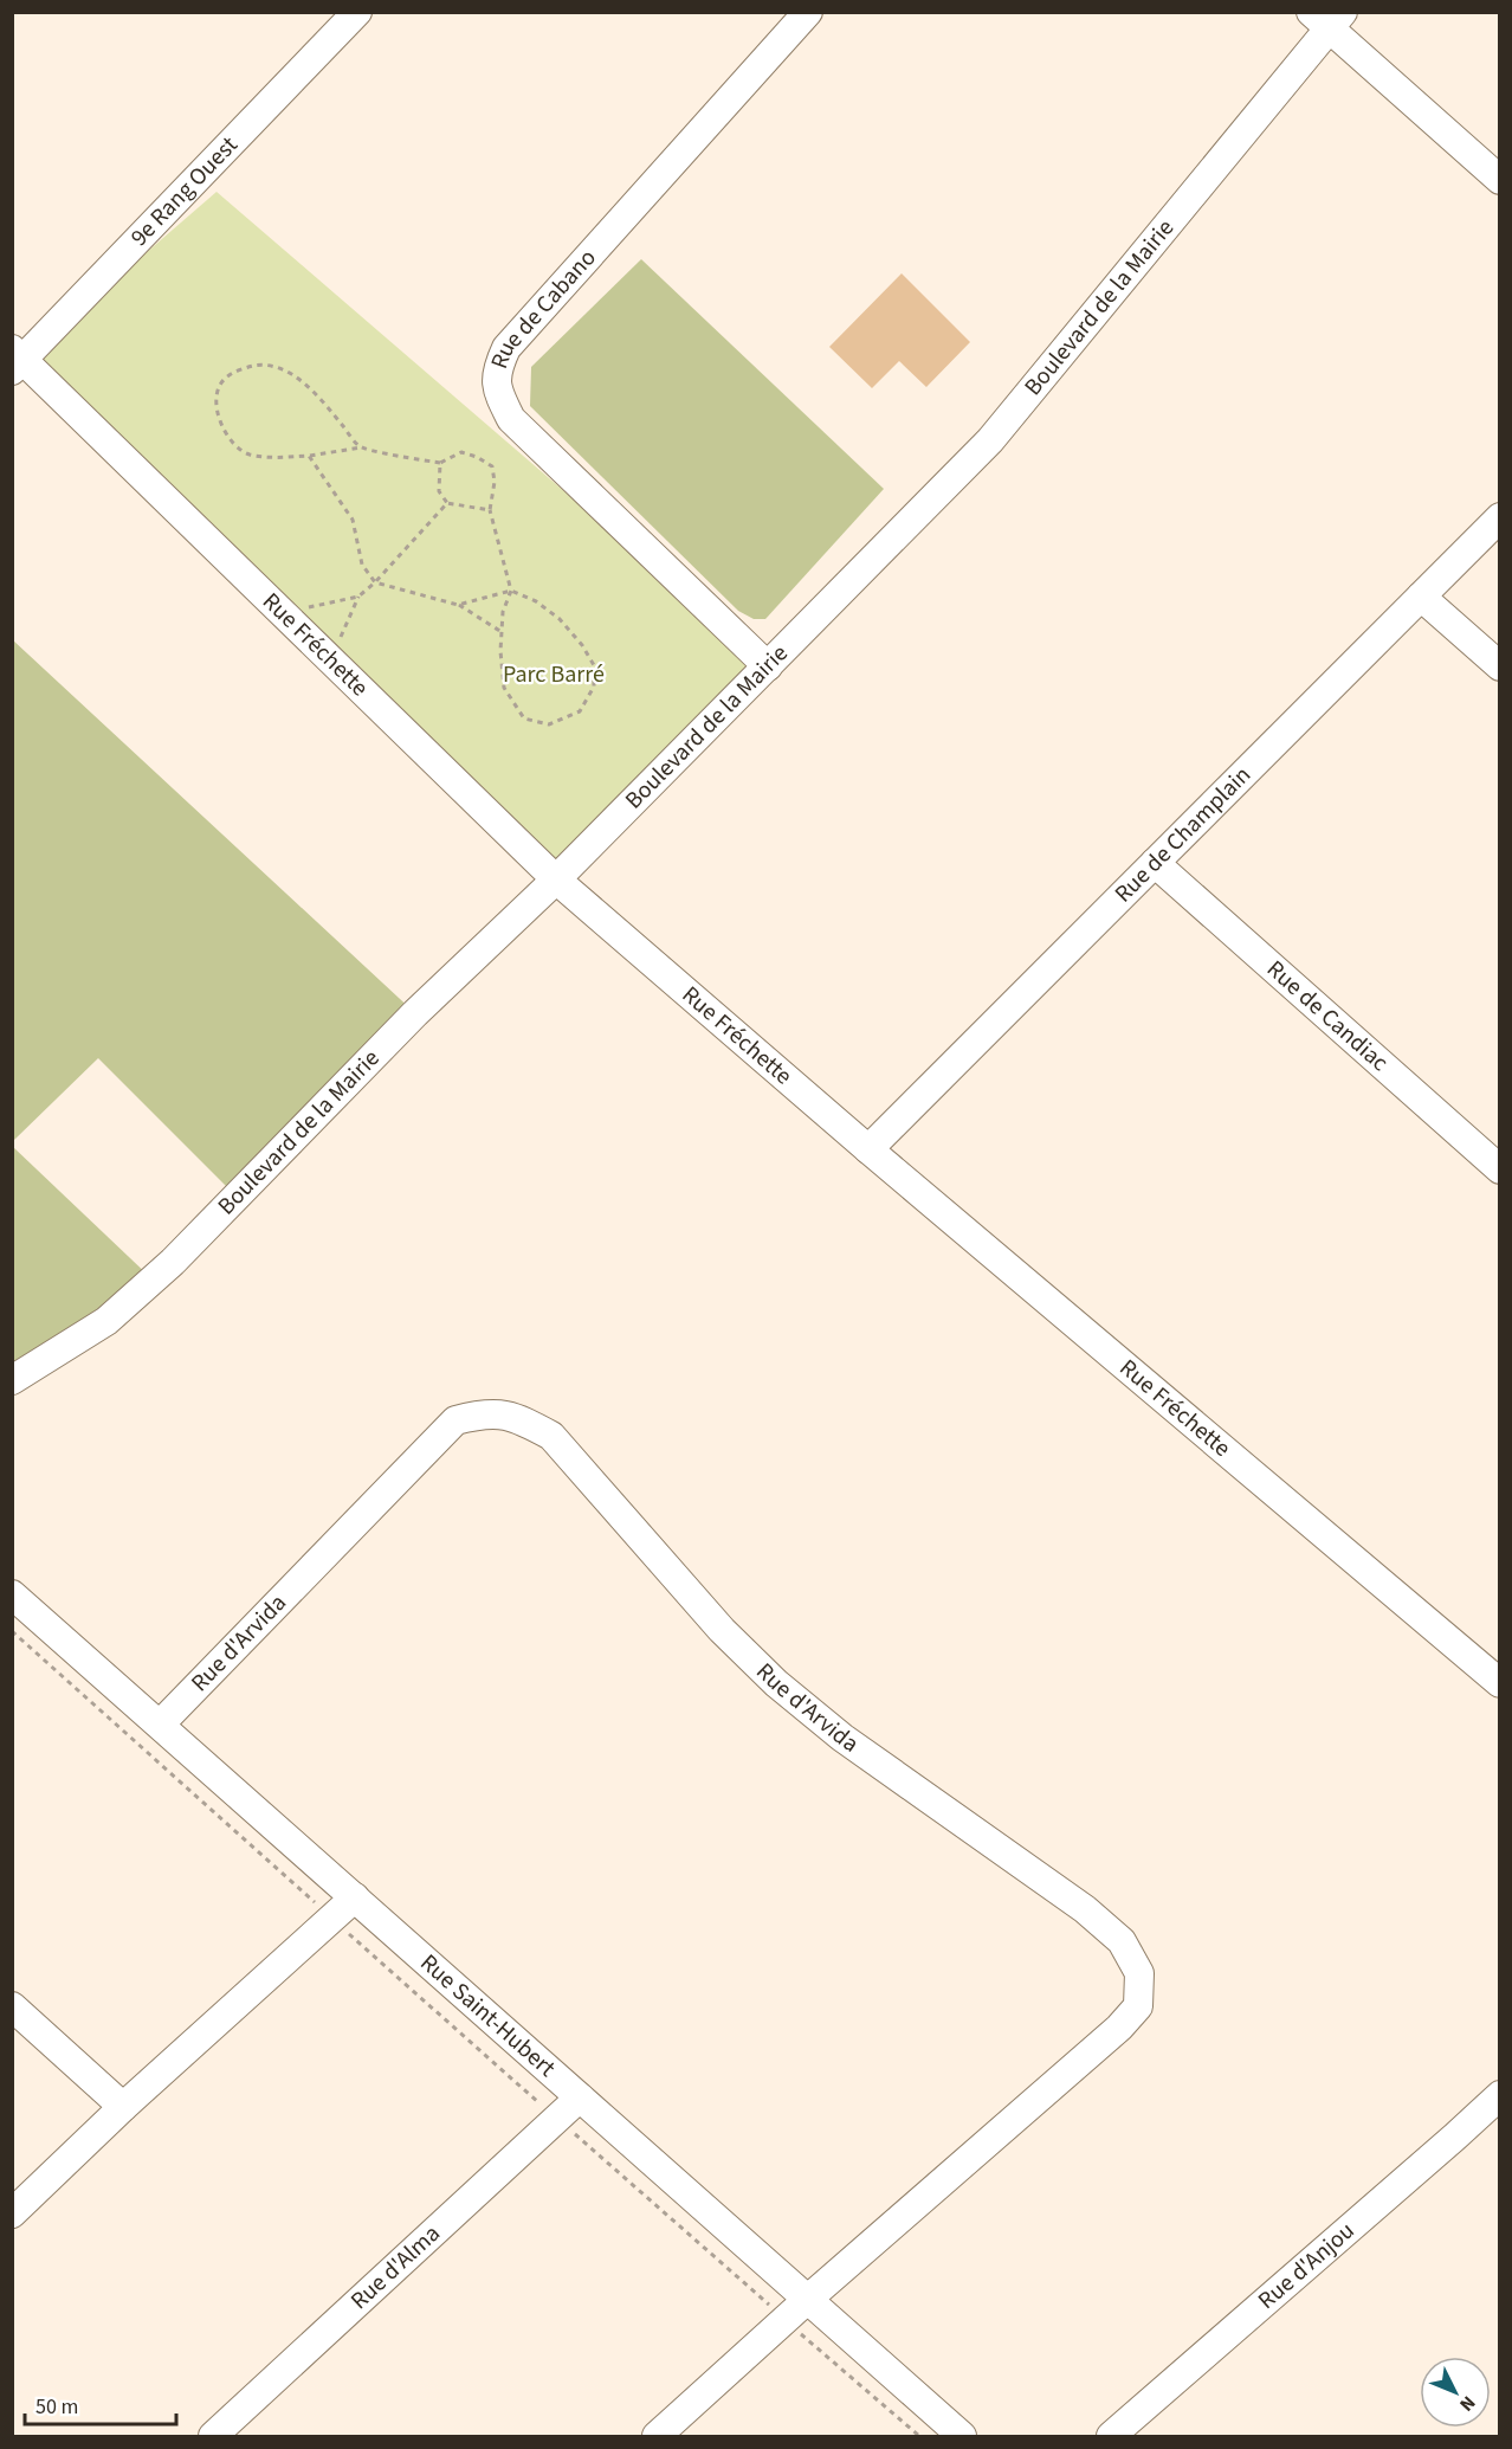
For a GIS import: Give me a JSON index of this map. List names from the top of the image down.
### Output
{
  "streets": {
    "street": [
      "9e Rang Ouest",
      "Boulevard de la Mairie",
      "Rue de Cabano",
      "Rue Fréchette",
      "Rue de Champlain",
      "Rue de Candiac",
      "Rue d'Arvida",
      "Rue Saint-Hubert",
      "Rue d'Alma",
      "Rue d'Anjou"
    ]
  },
  "crossings": [
    ["9e Rang Ouest", "Rue Fréchette"],
    ["Boulevard de la Mairie", "Rue de Cabano"],
    ["Boulevard de la Mairie", "Rue Fréchette"],
    ["Rue Fréchette", "Rue de Champlain"],
    ["Rue de Champlain", "Rue de Candiac"],
    ["Rue d'Arvida", "Rue Saint-Hubert"],
    ["Rue Saint-Hubert", "Rue d'Alma"]
  ],
  "parks": ["Parc Barré"],
  "scale_bar": "50 m",
  "north": "bottom right"
}
